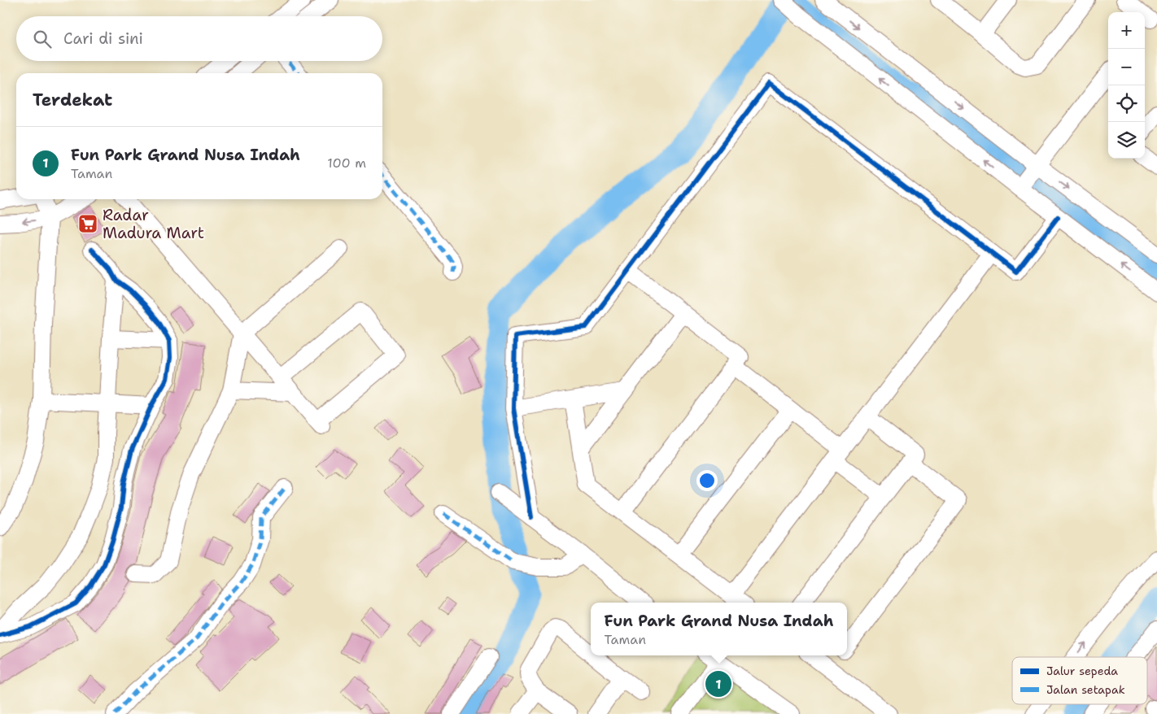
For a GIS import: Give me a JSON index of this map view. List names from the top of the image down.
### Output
{
  "places": {
    "supermarket": ["Radar Madura Mart"]
  },
  "legend": ["Jalur sepeda", "Jalan setapak"],
  "page": {
    "map_buttons": ["+", "−"],
    "search": "Cari di sini",
    "heading": "Terdekat",
    "list": [
      {
        "mark": "1",
        "name": "Fun Park Grand Nusa Indah",
        "note": "Taman",
        "value": "100 m"
      }
    ],
    "popup": ["Fun Park Grand Nusa Indah", "Taman"],
    "pins": "1"
  }
}
